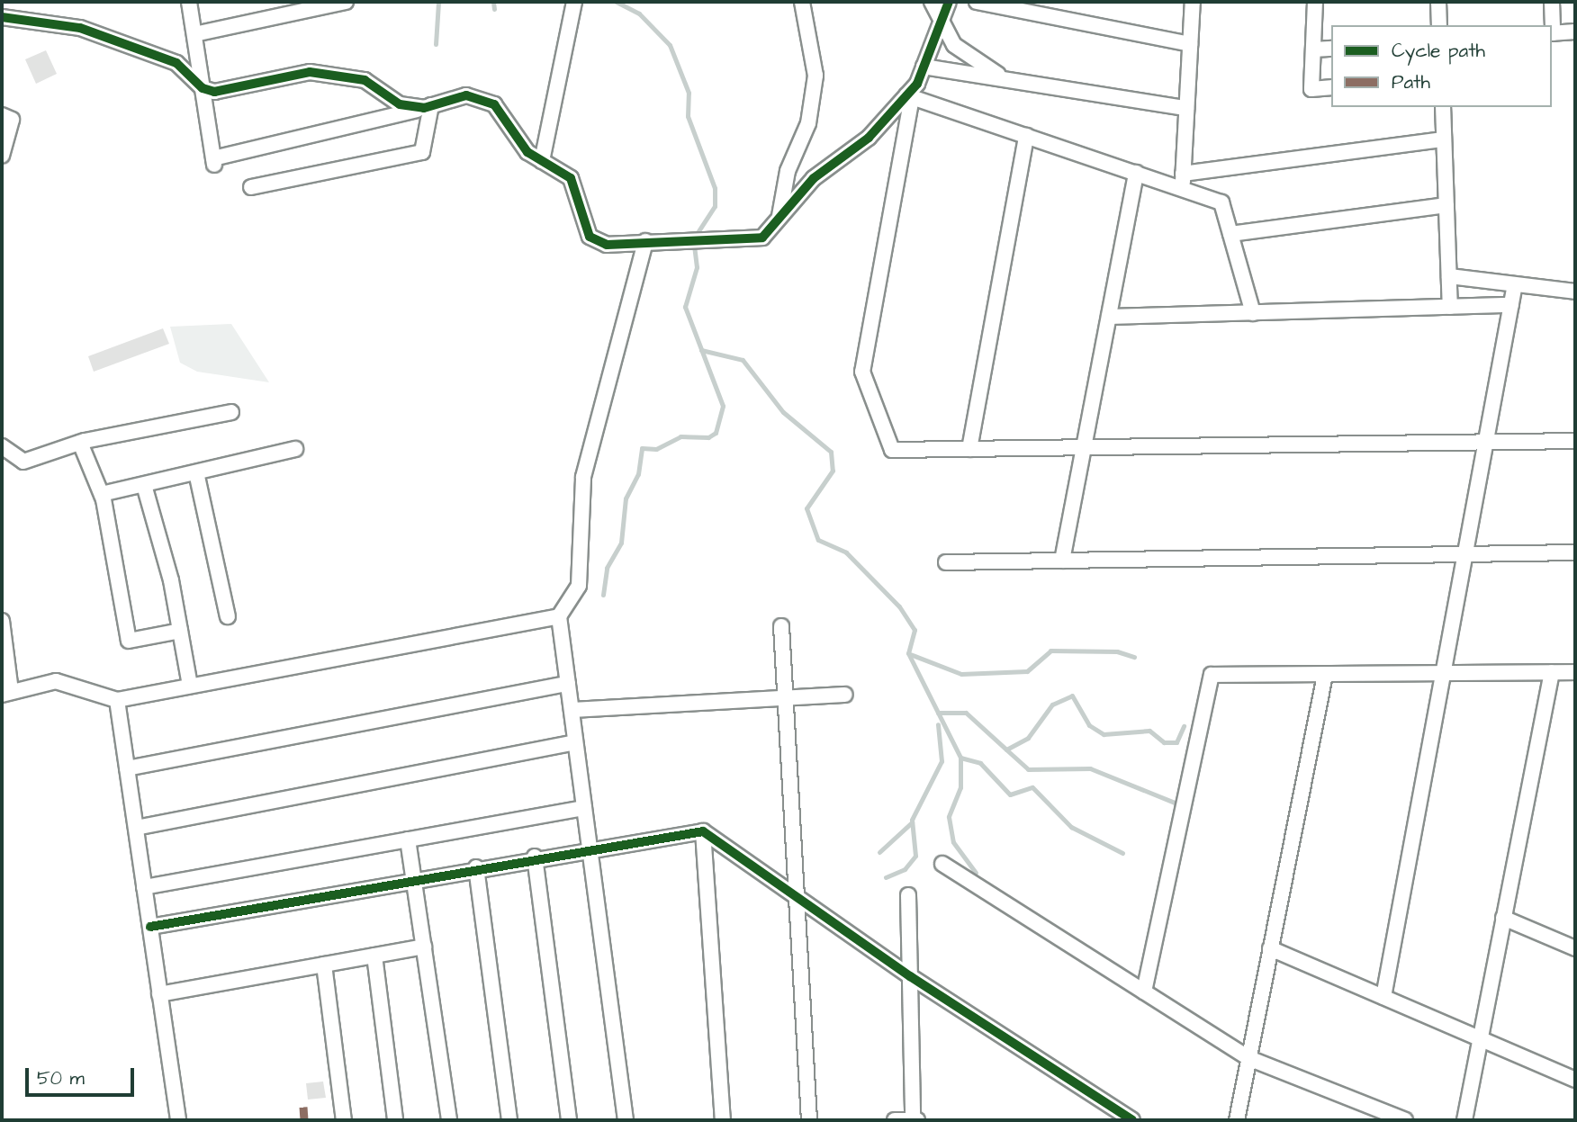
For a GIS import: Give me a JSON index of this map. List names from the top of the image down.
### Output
{
  "legend": ["Cycle path", "Path"],
  "scale_bar": "50 m"
}
